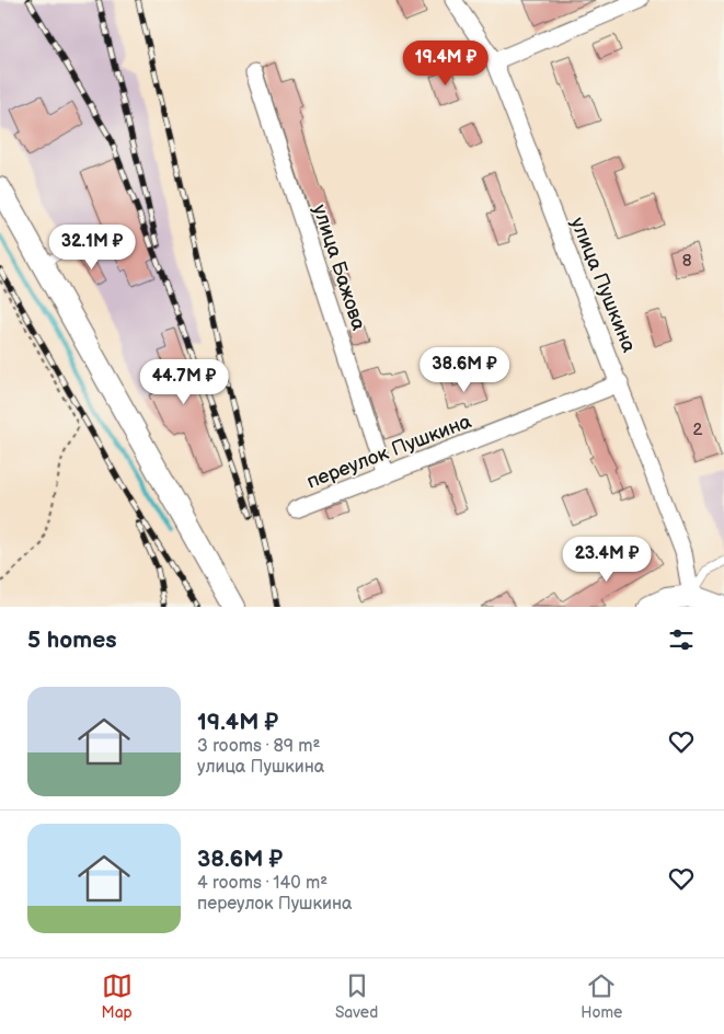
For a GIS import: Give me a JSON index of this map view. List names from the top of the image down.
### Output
{
  "streets": {
    "street": ["улица Бажова", "улица Пушкина", "переулок Пушкина"]
  },
  "crossings": [
    ["улица Бажова", "переулок Пушкина"],
    ["улица Пушкина", "переулок Пушкина"]
  ],
  "house_numbers": ["8", "2"],
  "page": {
    "price": [
      "19.4M ₽",
      "32.1M ₽",
      "38.6M ₽",
      "44.7M ₽",
      "23.4M ₽"
    ],
    "heading": "5 homes",
    "list": [
      {
        "name": "19.4M ₽",
        "note": "3 rooms · 89 m² · улица Пушкина"
      },
      {
        "name": "38.6M ₽",
        "note": "4 rooms · 140 m² · переулок Пушкина"
      }
    ],
    "tabs": ["Map", "Saved", "Home"]
  }
}
